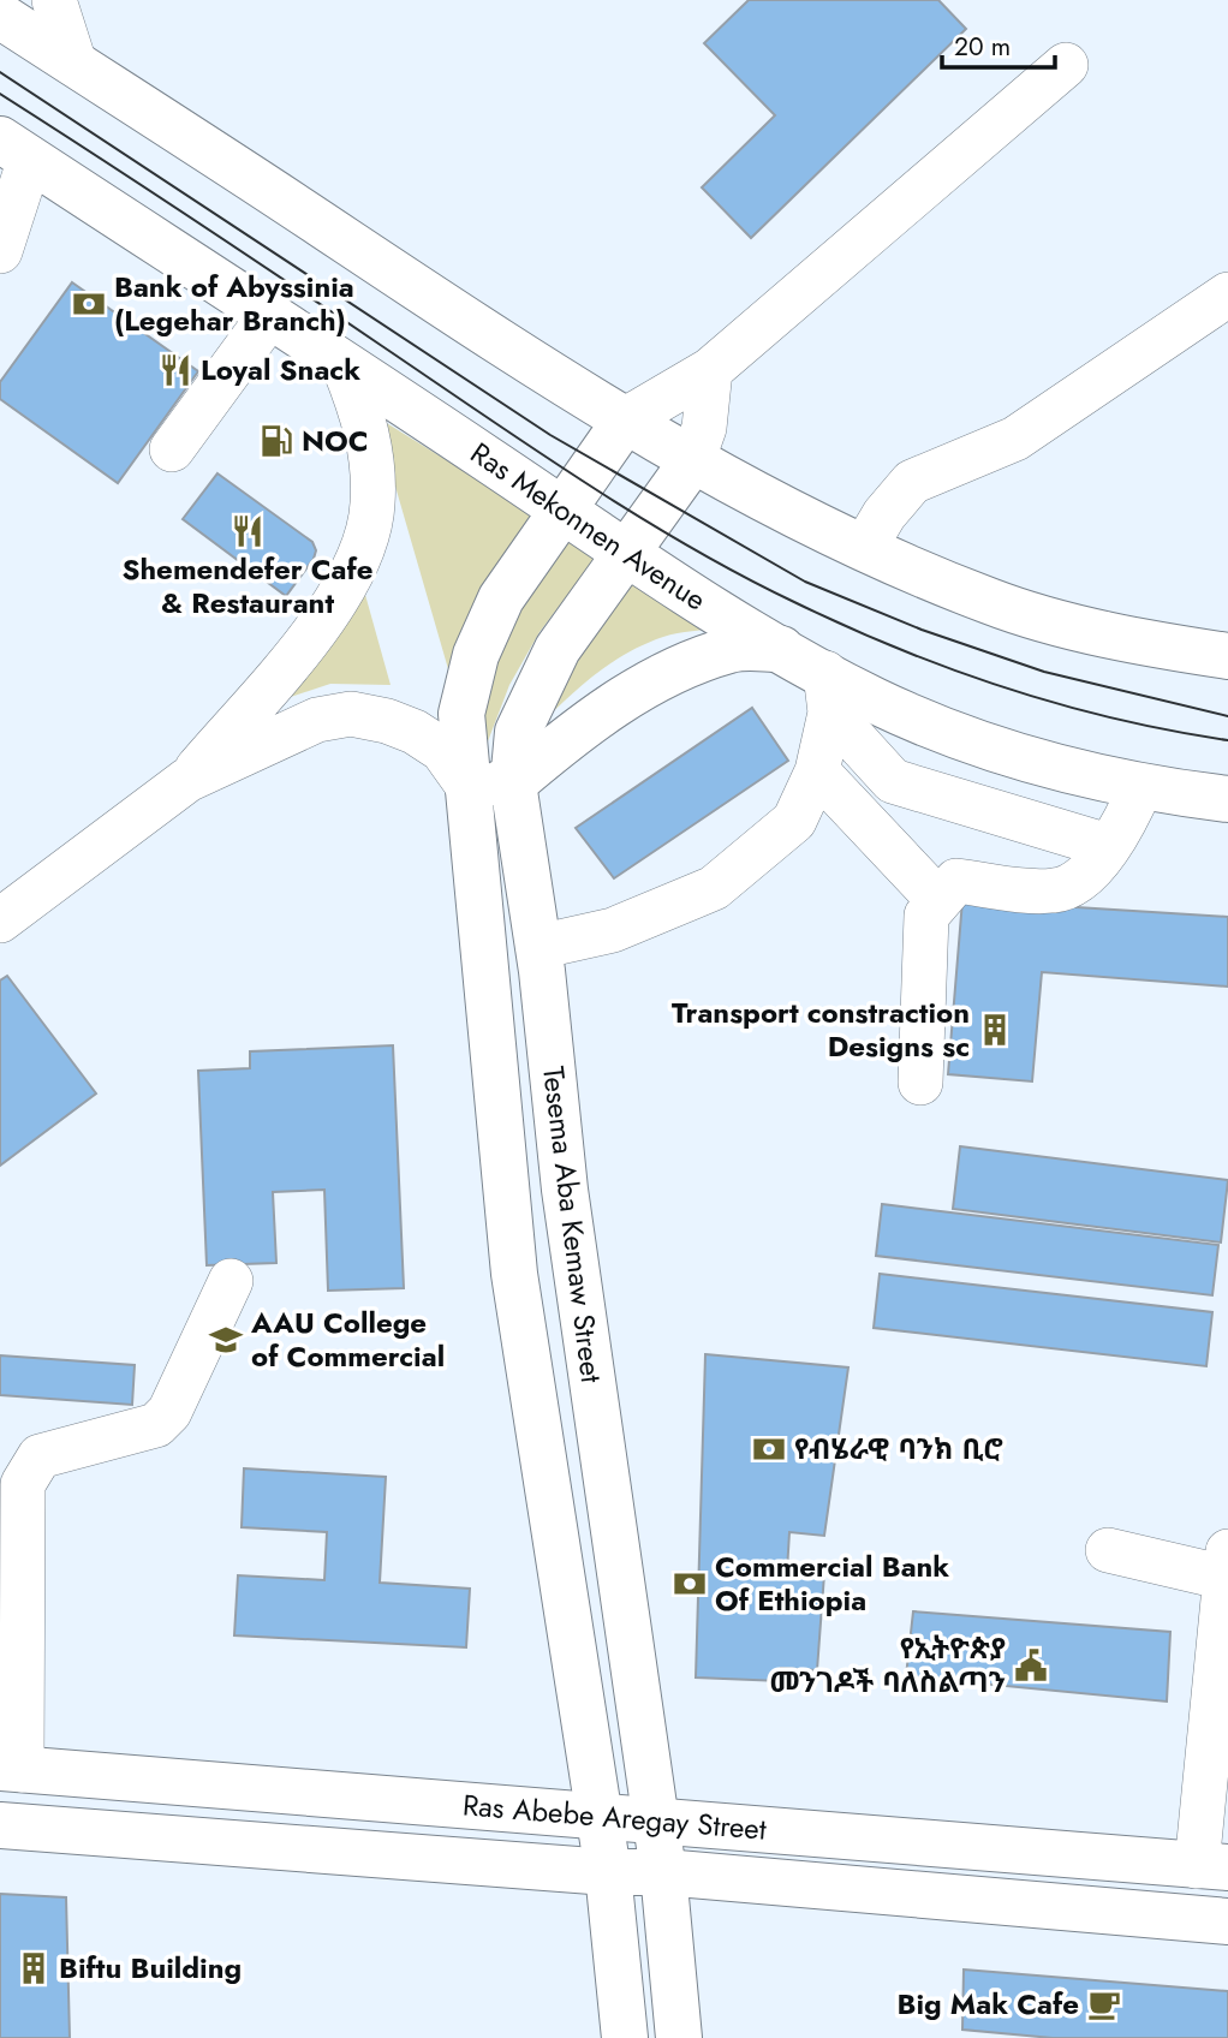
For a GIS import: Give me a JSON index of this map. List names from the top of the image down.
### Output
{
  "streets": {
    "main road": ["Ras Mekonnen Avenue", "Tesema Aba Kemaw Street", "Ras Abebe Aregay Street"]
  },
  "crossings": [
    ["Ras Mekonnen Avenue", "Tesema Aba Kemaw Street"],
    ["Tesema Aba Kemaw Street", "Ras Abebe Aregay Street"]
  ],
  "places": {
    "bank": ["Bank of Abyssinia (Legehar Branch)", "የብሄራዊ ባንክ ቢሮ", "Commercial Bank Of Ethiopia"],
    "restaurant": ["Loyal Snack", "Shemendefer Cafe & Restaurant"],
    "fuel station": ["NOC"],
    "building": ["Transport constraction Designs sc", "Biftu Building"],
    "school or university": ["AAU College of Commercial"],
    "public building": ["የኢትዮጵያ መንገዶች ባለስልጣን"],
    "cafe": ["Big Mak Cafe"]
  },
  "scale_bar": "20 m"
}
